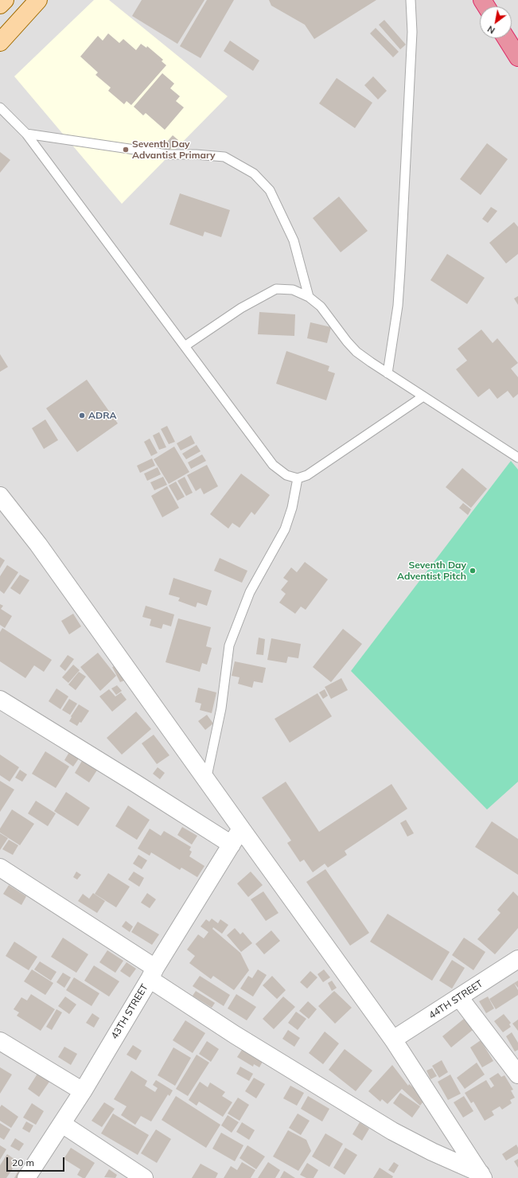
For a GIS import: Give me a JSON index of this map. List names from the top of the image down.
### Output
{
  "streets": {
    "street": ["44TH STREET", "43TH STREET"]
  },
  "places": ["Seventh Day Advantist Primary", "ADRA", "Seventh Day Adventist Pitch"],
  "scale_bar": "20 m",
  "north": "bottom left"
}
